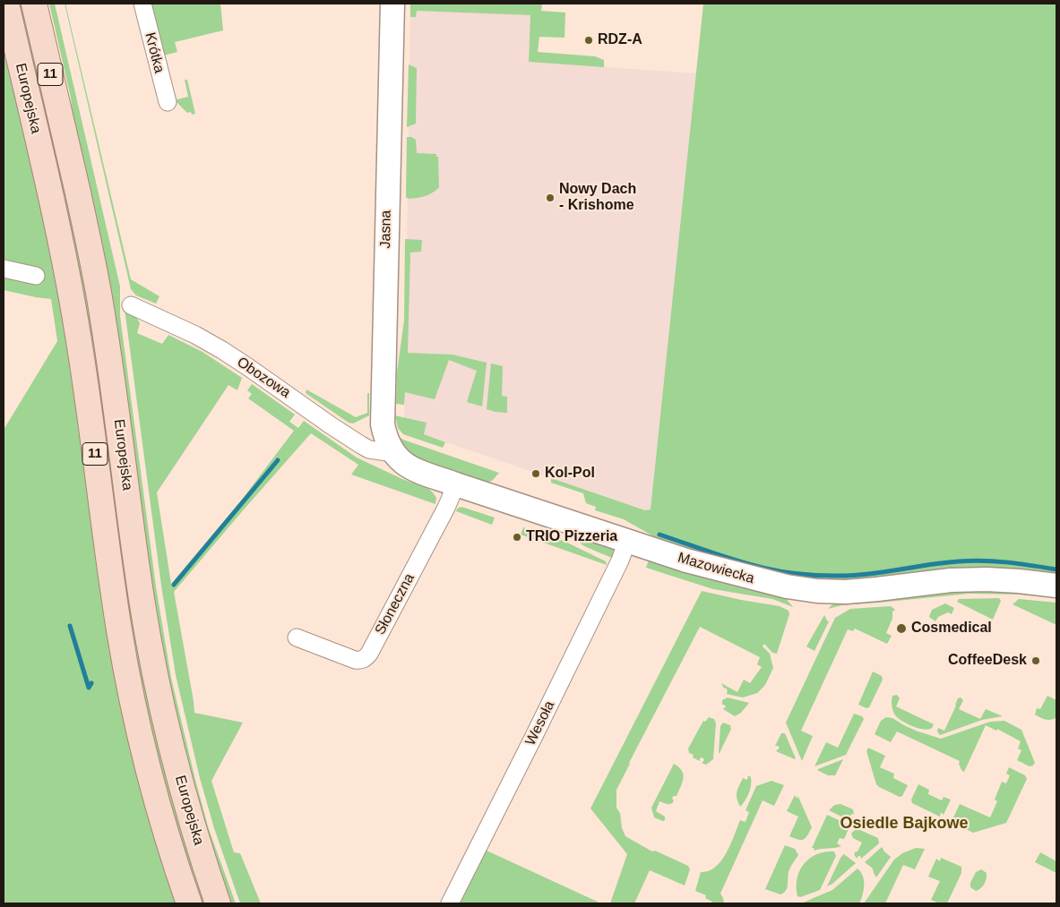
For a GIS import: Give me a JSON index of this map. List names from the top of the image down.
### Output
{
  "streets": {
    "main road": ["11", "Europejska"],
    "street": [
      "Krótka",
      "Jasna",
      "Obozowa",
      "Mazowiecka",
      "Słoneczna",
      "Wesoła"
    ]
  },
  "crossings": [
    ["Jasna", "Obozowa"],
    ["Jasna", "Mazowiecka"],
    ["Obozowa", "Mazowiecka"],
    ["Mazowiecka", "Słoneczna"],
    ["Mazowiecka", "Wesoła"]
  ],
  "districts": ["Osiedle Bajkowe"],
  "places": [
    "RDZ-A",
    "Nowy Dach - Krishome",
    "Kol-Pol",
    "TRIO Pizzeria",
    "Cosmedical",
    "CoffeeDesk"
  ]
}
